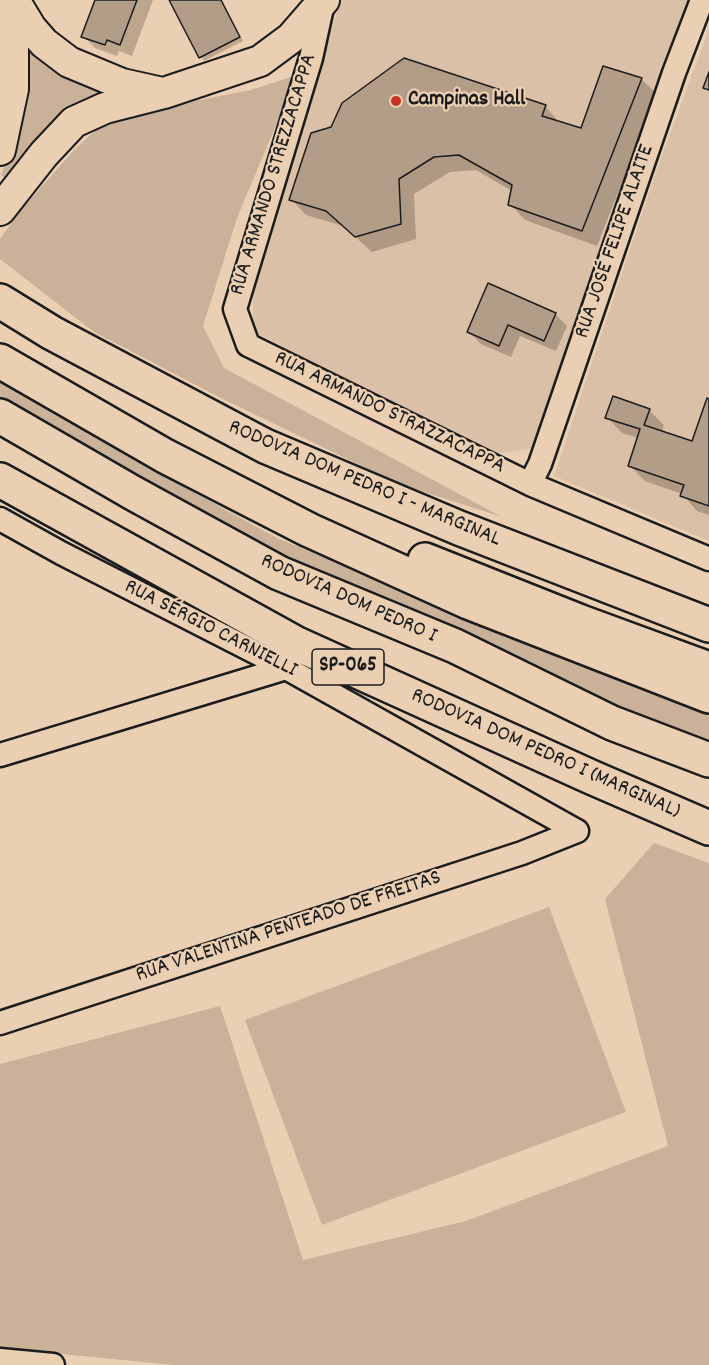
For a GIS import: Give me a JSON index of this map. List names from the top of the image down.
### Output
{
  "streets": {
    "highway": [
      "RODOVIA DOM PEDRO I - MARGINAL",
      "RODOVIA DOM PEDRO I",
      "SP-065",
      "RODOVIA DOM PEDRO I (MARGINAL)"
    ],
    "main road": ["RUA ARMANDO STREZZACAPPA"],
    "street": [
      "RUA JOSÉ FELIPE ALAITE",
      "RUA ARMANDO STRAZZACAPPA",
      "RUA SÉRGIO CARNIELLI",
      "RUA VALENTINA PENTEADO DE FREITAS"
    ]
  },
  "crossings": [
    ["RUA ARMANDO STREZZACAPPA", "RUA ARMANDO STRAZZACAPPA"],
    ["RUA JOSÉ FELIPE ALAITE", "RUA ARMANDO STRAZZACAPPA"],
    ["RUA SÉRGIO CARNIELLI", "RUA VALENTINA PENTEADO DE FREITAS"]
  ],
  "places": ["Campinas Hall"]
}
